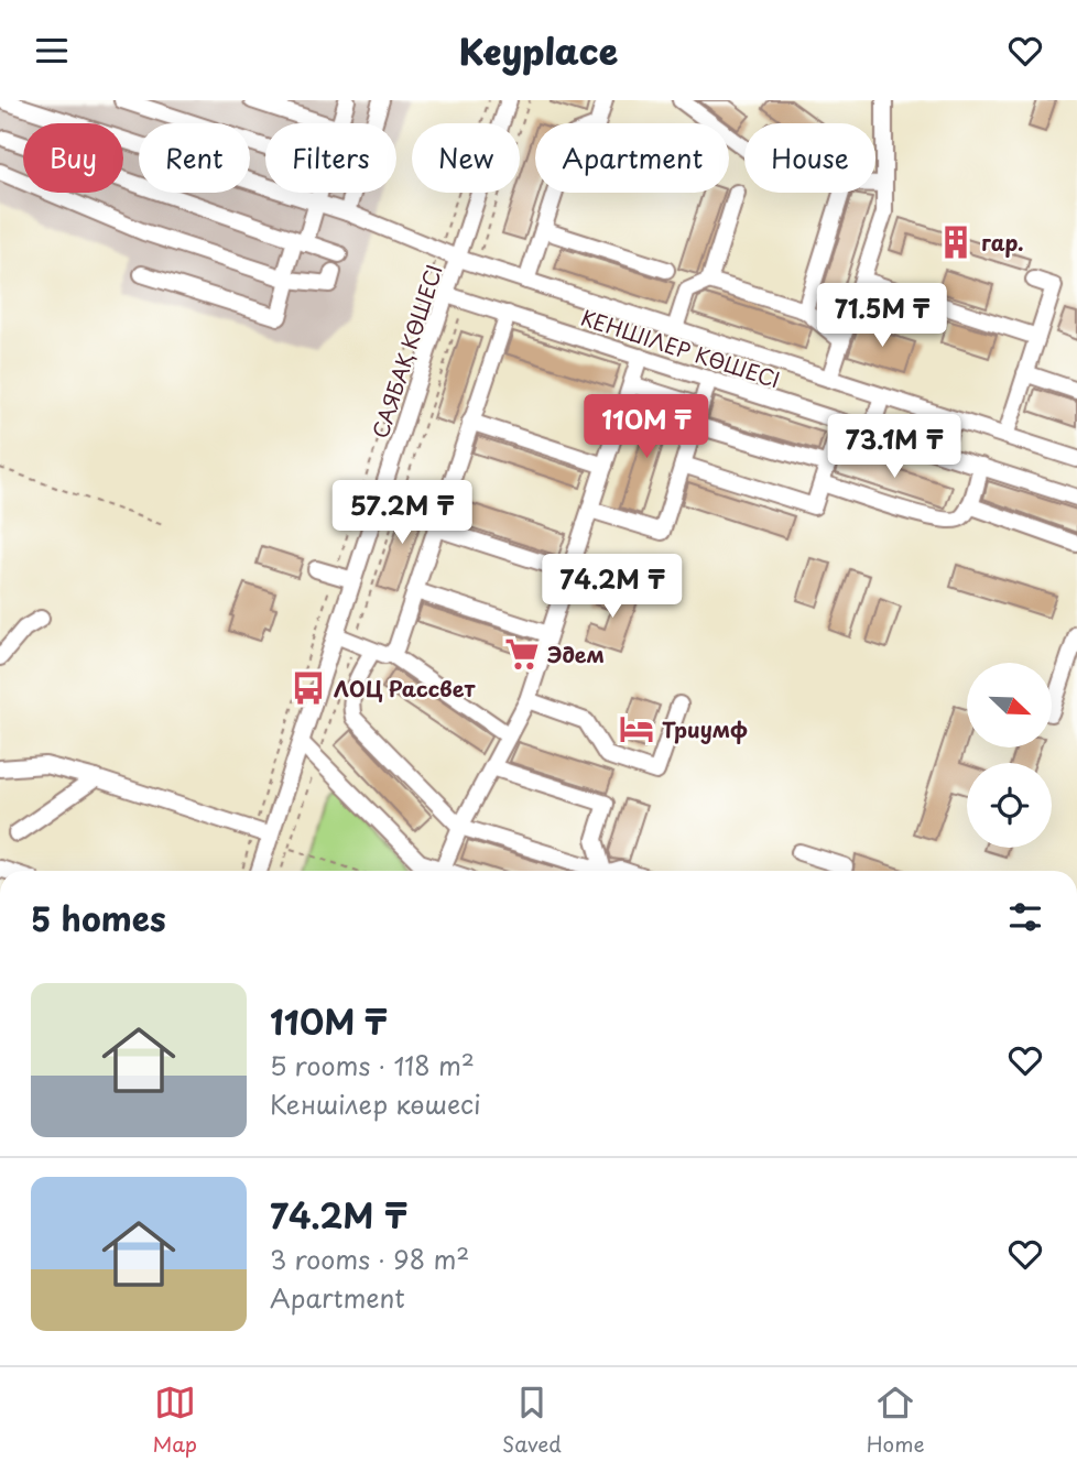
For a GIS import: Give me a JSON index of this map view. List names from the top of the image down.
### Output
{
  "streets": {
    "street": ["КЕНШІЛЕР КӨШЕСІ", "САЯБАҚ КӨШЕСІ"]
  },
  "crossings": [
    ["КЕНШІЛЕР КӨШЕСІ", "САЯБАҚ КӨШЕСІ"]
  ],
  "places": {
    "building": ["гар."],
    "supermarket": ["Эдем"],
    "bus stop": ["ЛОЦ Рассвет"],
    "hotel": ["Триумф"]
  },
  "north": "bottom right",
  "page": {
    "header": "Keyplace",
    "chip": [
      "Buy",
      "Rent",
      "Filters",
      "New",
      "Apartment",
      "House"
    ],
    "price": [
      "71.5M ₸",
      "110M ₸",
      "73.1M ₸",
      "57.2M ₸",
      "74.2M ₸"
    ],
    "heading": "5 homes",
    "list": [
      {
        "name": "110M ₸",
        "note": "5 rooms · 118 m² · Кеншілер көшесі"
      },
      {
        "name": "74.2M ₸",
        "note": "3 rooms · 98 m² · Apartment"
      }
    ],
    "tabs": ["Map", "Saved", "Home"]
  }
}
